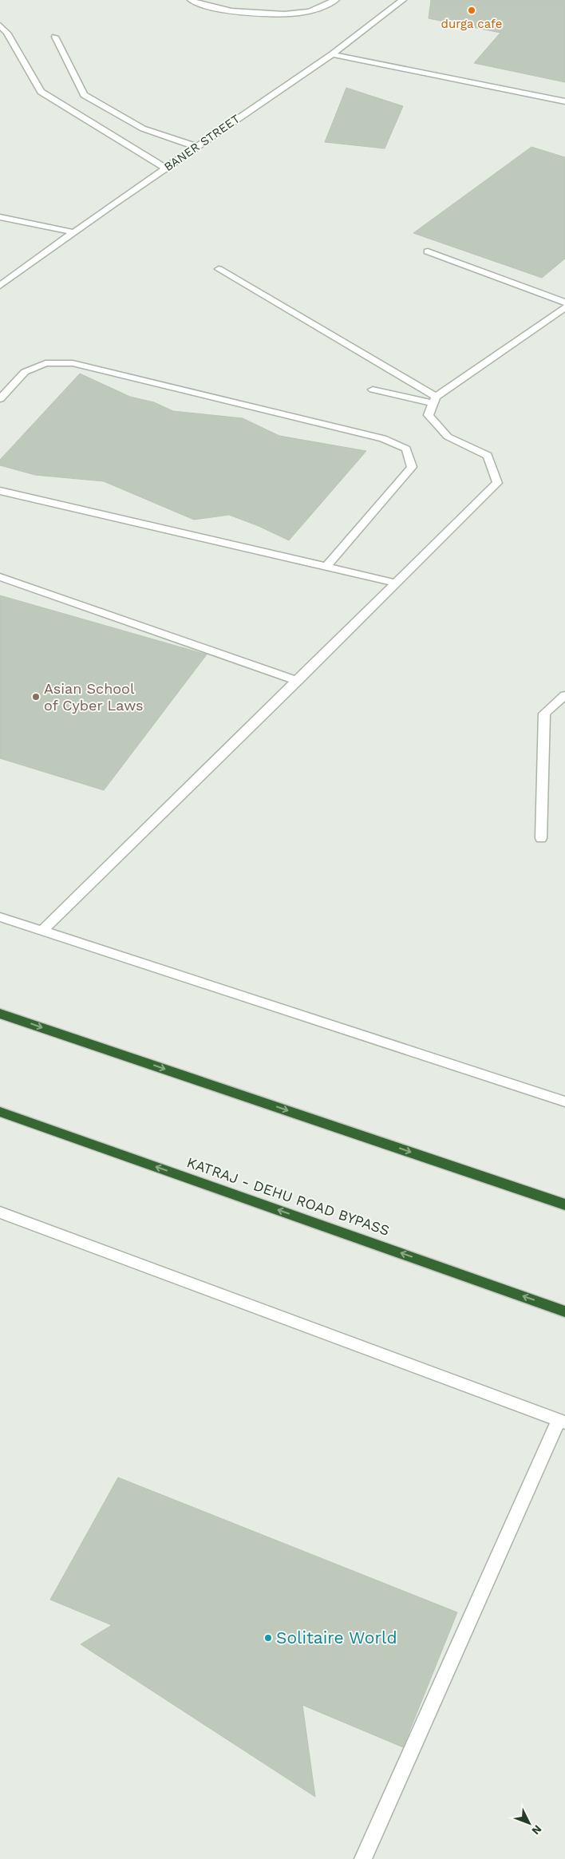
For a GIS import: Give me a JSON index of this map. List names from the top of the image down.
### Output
{
  "streets": {
    "highway": ["KATRAJ - DEHU ROAD BYPASS"],
    "street": ["BANER STREET"]
  },
  "places": ["durga cafe", "Asian School of Cyber Laws", "Solitaire World"],
  "north": "bottom right"
}
